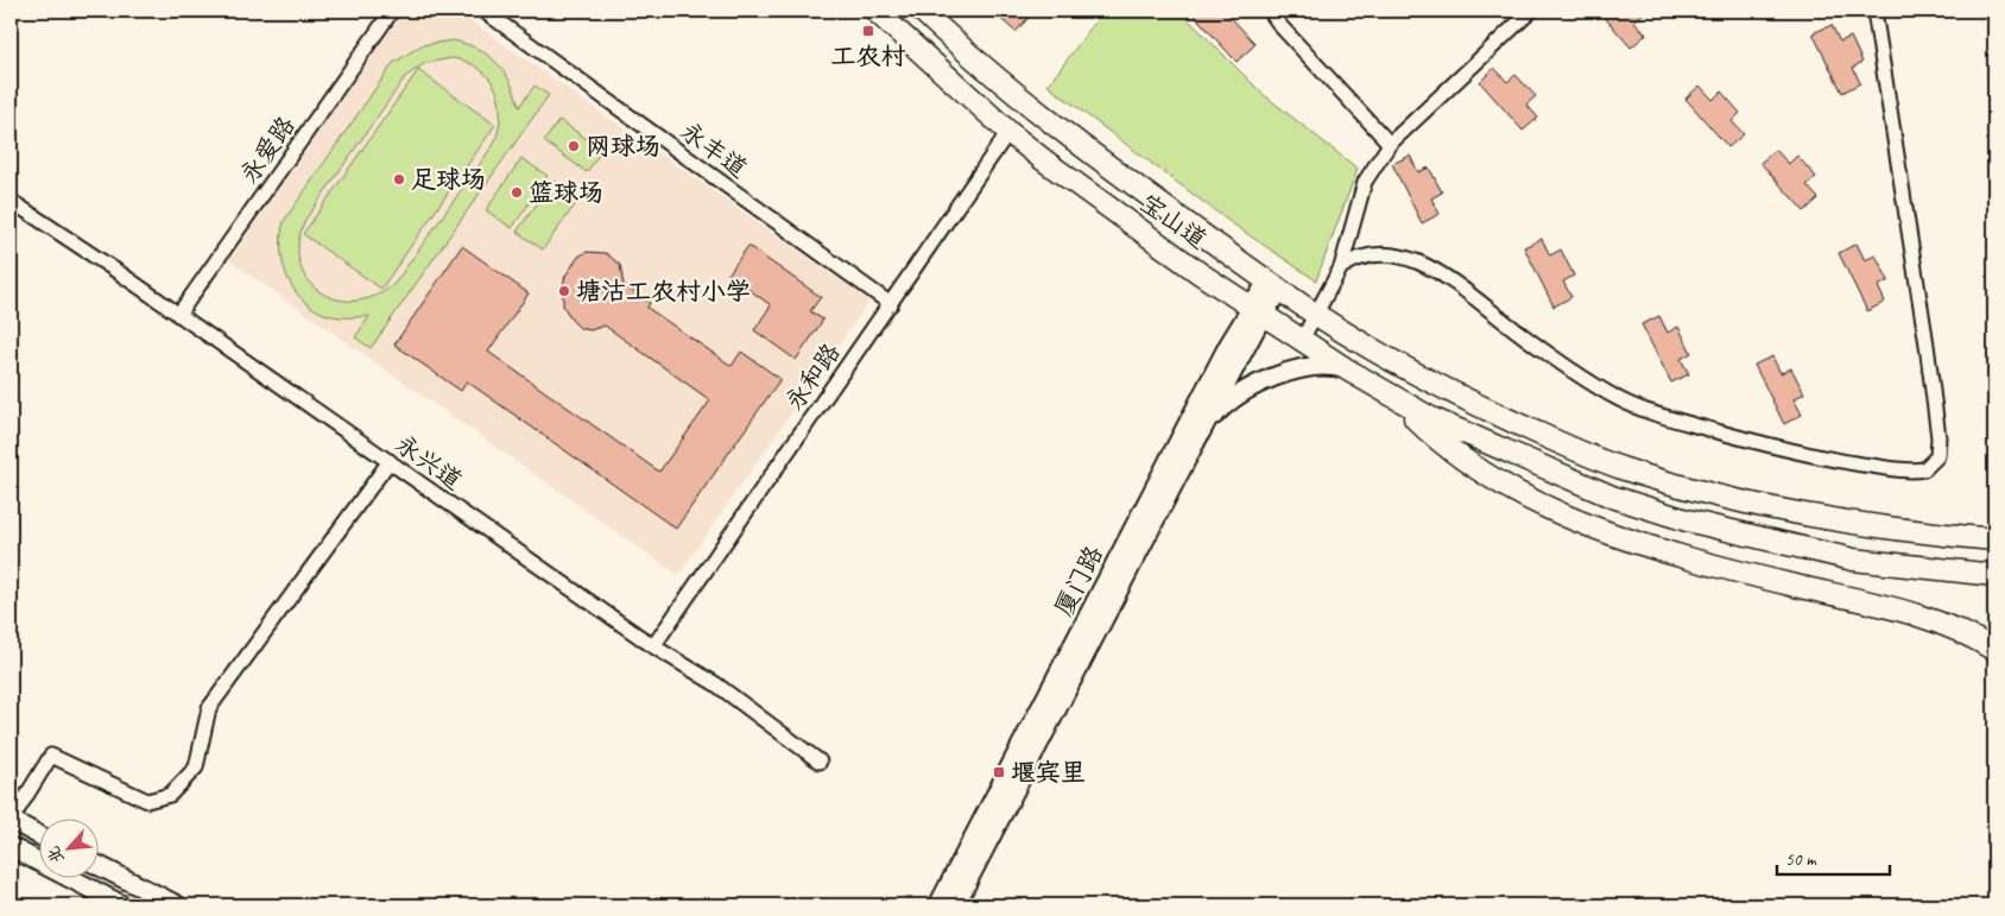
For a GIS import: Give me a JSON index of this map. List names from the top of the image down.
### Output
{
  "streets": {
    "main road": ["宝山道"],
    "street": [
      "永爱路",
      "永丰道",
      "永和路",
      "永兴道",
      "厦门路"
    ]
  },
  "crossings": [
    ["永爱路", "永兴道"],
    ["永丰道", "永和路"],
    ["宝山道", "永和路"],
    ["宝山道", "厦门路"],
    ["永和路", "永兴道"]
  ],
  "places": {
    "transit": ["工农村", "堰宾里"],
    "other": [
      "网球场",
      "足球场",
      "篮球场",
      "塘沽工农村小学"
    ]
  },
  "scale_bar": "50 m",
  "north": "bottom left"
}
